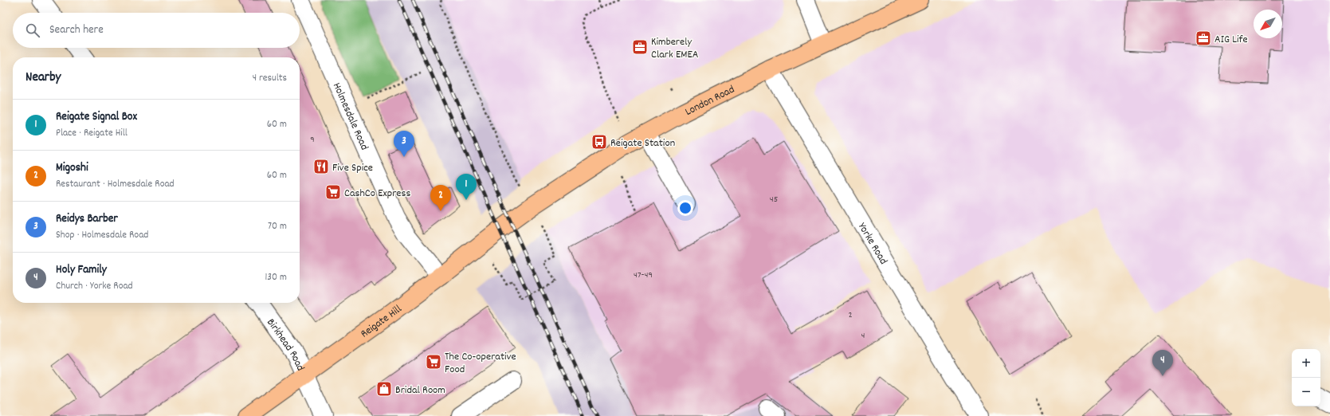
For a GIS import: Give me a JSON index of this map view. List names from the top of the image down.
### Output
{
  "streets": {
    "main road": ["London Road", "Reigate Hill"],
    "street": ["Holmesdale Road", "Yorke Road", "Birkhead Road"]
  },
  "crossings": [
    ["London Road", "Yorke Road"],
    ["London Road", "Reigate Hill"],
    ["Holmesdale Road", "Reigate Hill"],
    ["Reigate Hill", "Birkhead Road"]
  ],
  "places": {
    "office": ["AIG Life", "Kimberely Clark EMEA"],
    "bus stop": ["Reigate Station"],
    "restaurant": ["Five Spice"],
    "supermarket": ["CashCo Express", "The Co-operative Food"],
    "shop": ["Bridal Room"]
  },
  "house_numbers": [
    "9",
    "45",
    "47-49",
    "2",
    "4"
  ],
  "north": "bottom left",
  "page": {
    "search": "Search here",
    "heading": ["Nearby", "4 results"],
    "list": [
      {
        "mark": "1",
        "name": "Reigate Signal Box",
        "note": "Place · Reigate Hill",
        "value": "60 m"
      },
      {
        "mark": "2",
        "name": "Migoshi",
        "note": "Restaurant · Holmesdale Road",
        "value": "60 m"
      },
      {
        "mark": "3",
        "name": "Reidys Barber",
        "note": "Shop · Holmesdale Road",
        "value": "70 m"
      },
      {
        "mark": "4",
        "name": "Holy Family",
        "note": "Church · Yorke Road",
        "value": "130 m"
      }
    ],
    "pins": [
      "3",
      "1",
      "2",
      "4"
    ],
    "map_buttons": ["+", "−"]
  }
}
